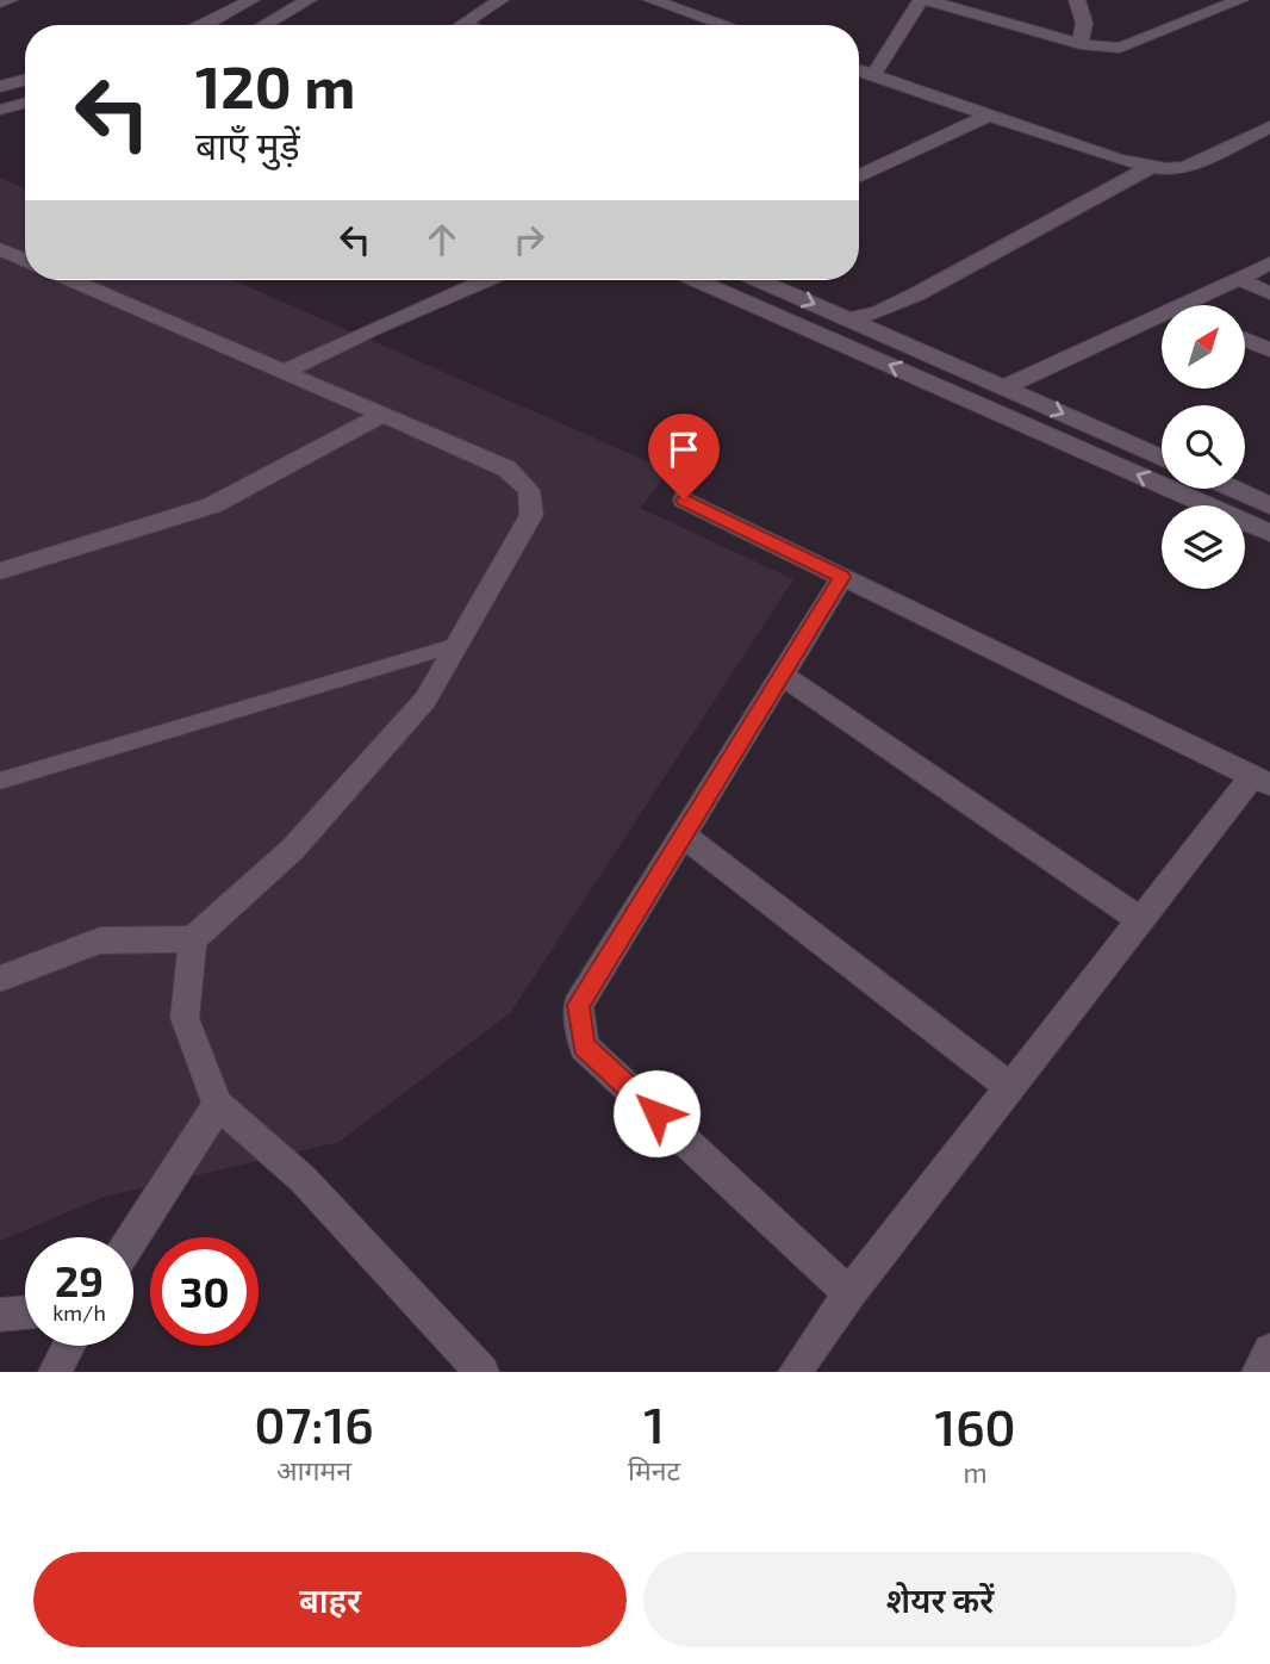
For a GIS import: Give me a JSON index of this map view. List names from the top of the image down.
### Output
{
  "north": "top right",
  "page": {
    "turn": ["120 m", "बाएँ मुड़ें"],
    "speed": "29 km/h",
    "limit": "30",
    "eta": [
      "07:16",
      "आगमन",
      "1",
      "मिनट",
      "160",
      "m"
    ],
    "buttons": ["बाहर", "शेयर करें"]
  }
}
